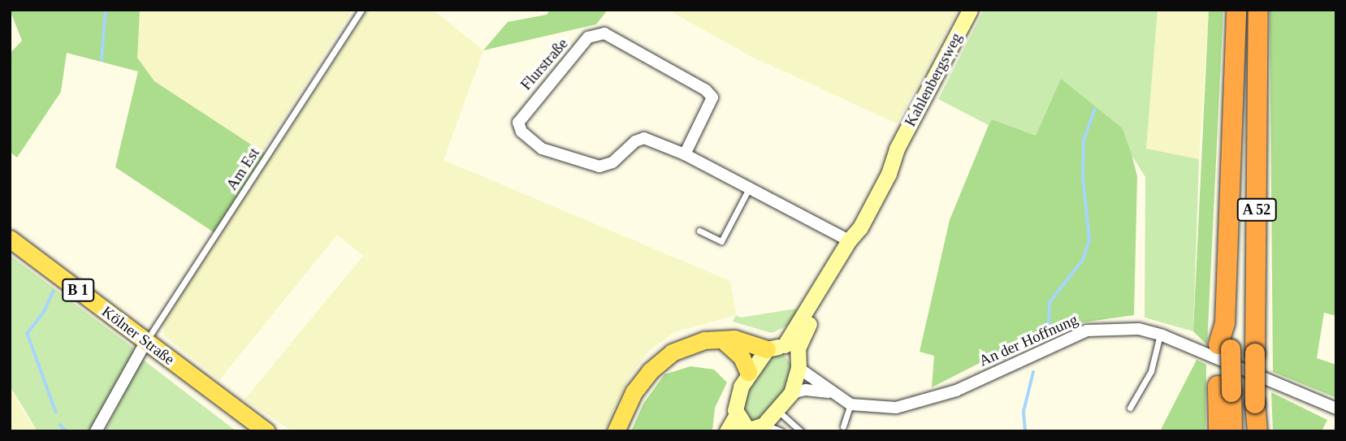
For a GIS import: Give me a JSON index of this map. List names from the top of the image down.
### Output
{
  "streets": {
    "highway": ["A 52"],
    "main road": ["B 1", "Kölner Straße"],
    "street": ["Flurstraße", "Kahlenbergsweg", "An der Hoffnung"],
    "lane": ["Am Est"]
  },
  "crossings": [
    ["Flurstraße", "Kahlenbergsweg"],
    ["Kahlenbergsweg", "An der Hoffnung"],
    ["Am Est", "Kölner Straße"]
  ]
}
